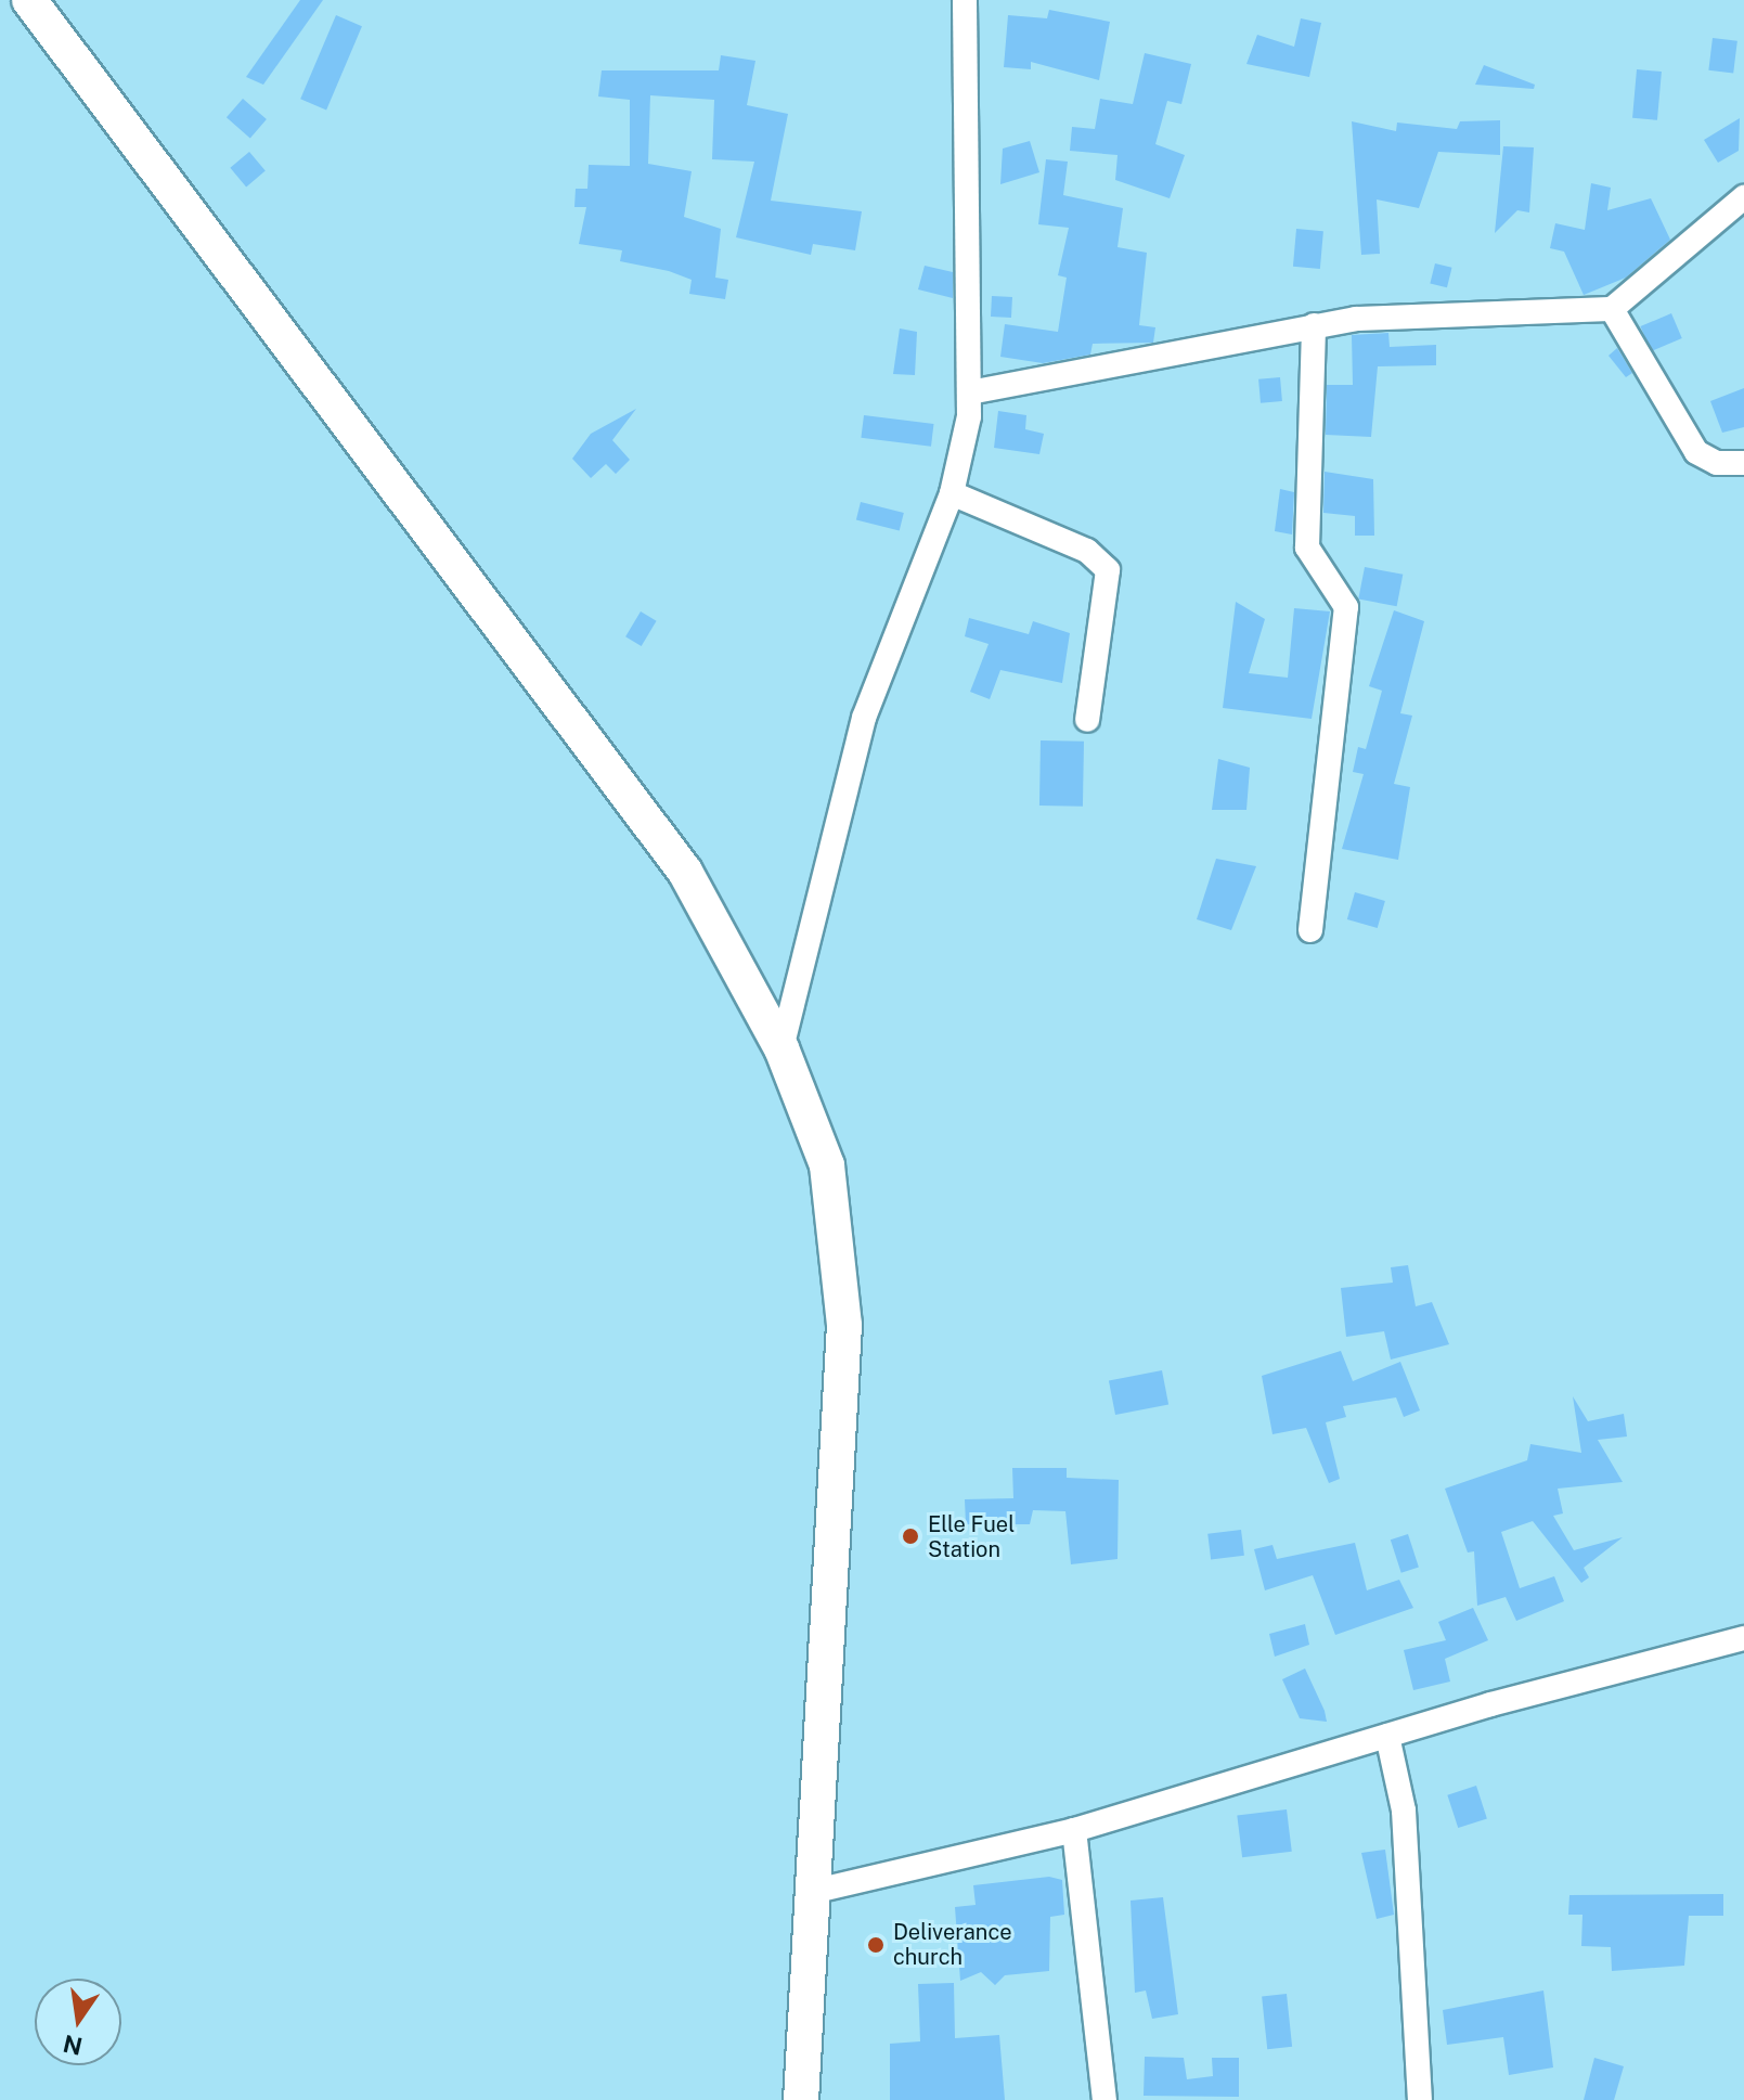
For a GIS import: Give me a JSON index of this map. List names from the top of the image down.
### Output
{
  "places": ["Elle Fuel Station", "Deliverance church"],
  "north": "bottom"
}
